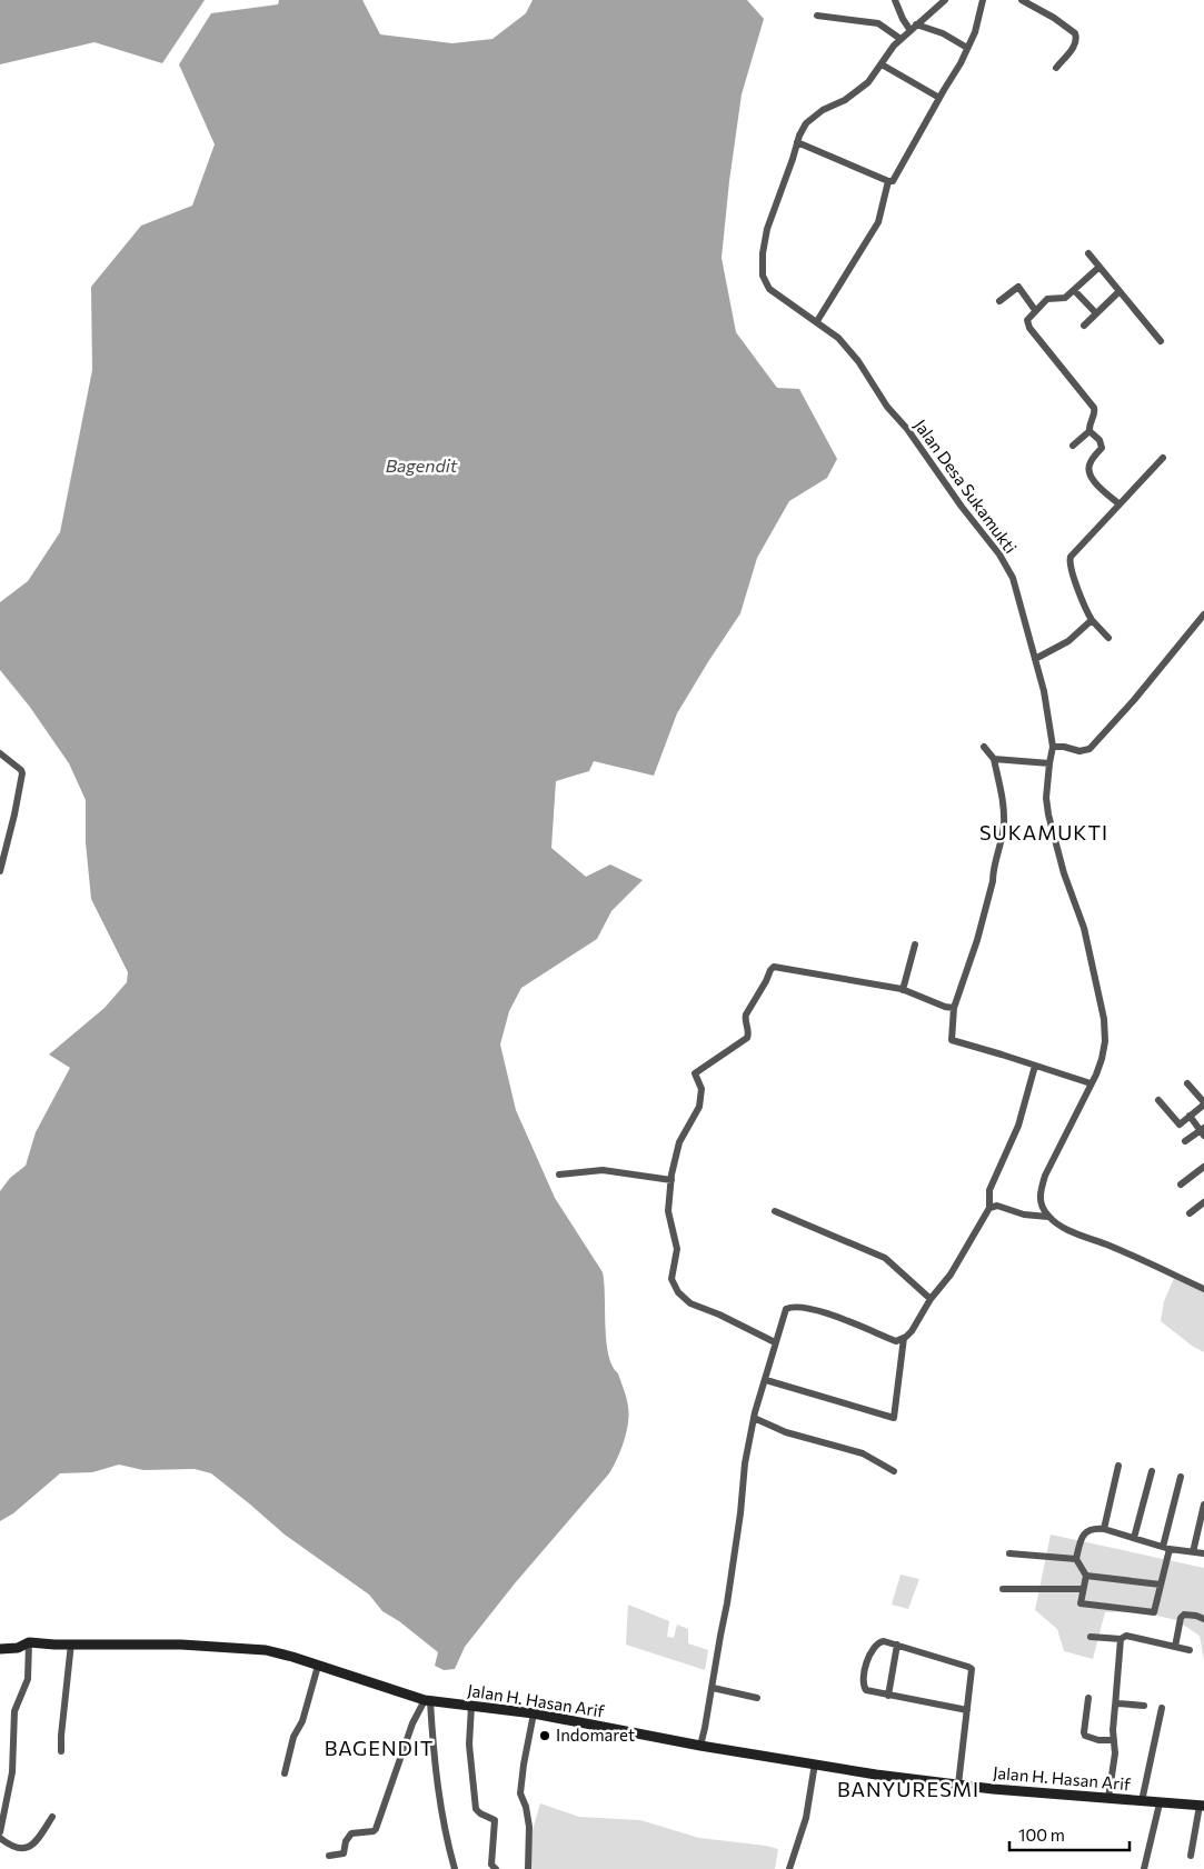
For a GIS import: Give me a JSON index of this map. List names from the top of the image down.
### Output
{
  "streets": {
    "main road": ["Jalan H. Hasan Arif"],
    "street": ["Jalan Desa Sukamukti"]
  },
  "districts": ["SUKAMUKTI", "BAGENDIT", "BANYURESMI"],
  "water": ["Bagendit"],
  "places": ["Indomaret"],
  "scale_bar": "100 m"
}
